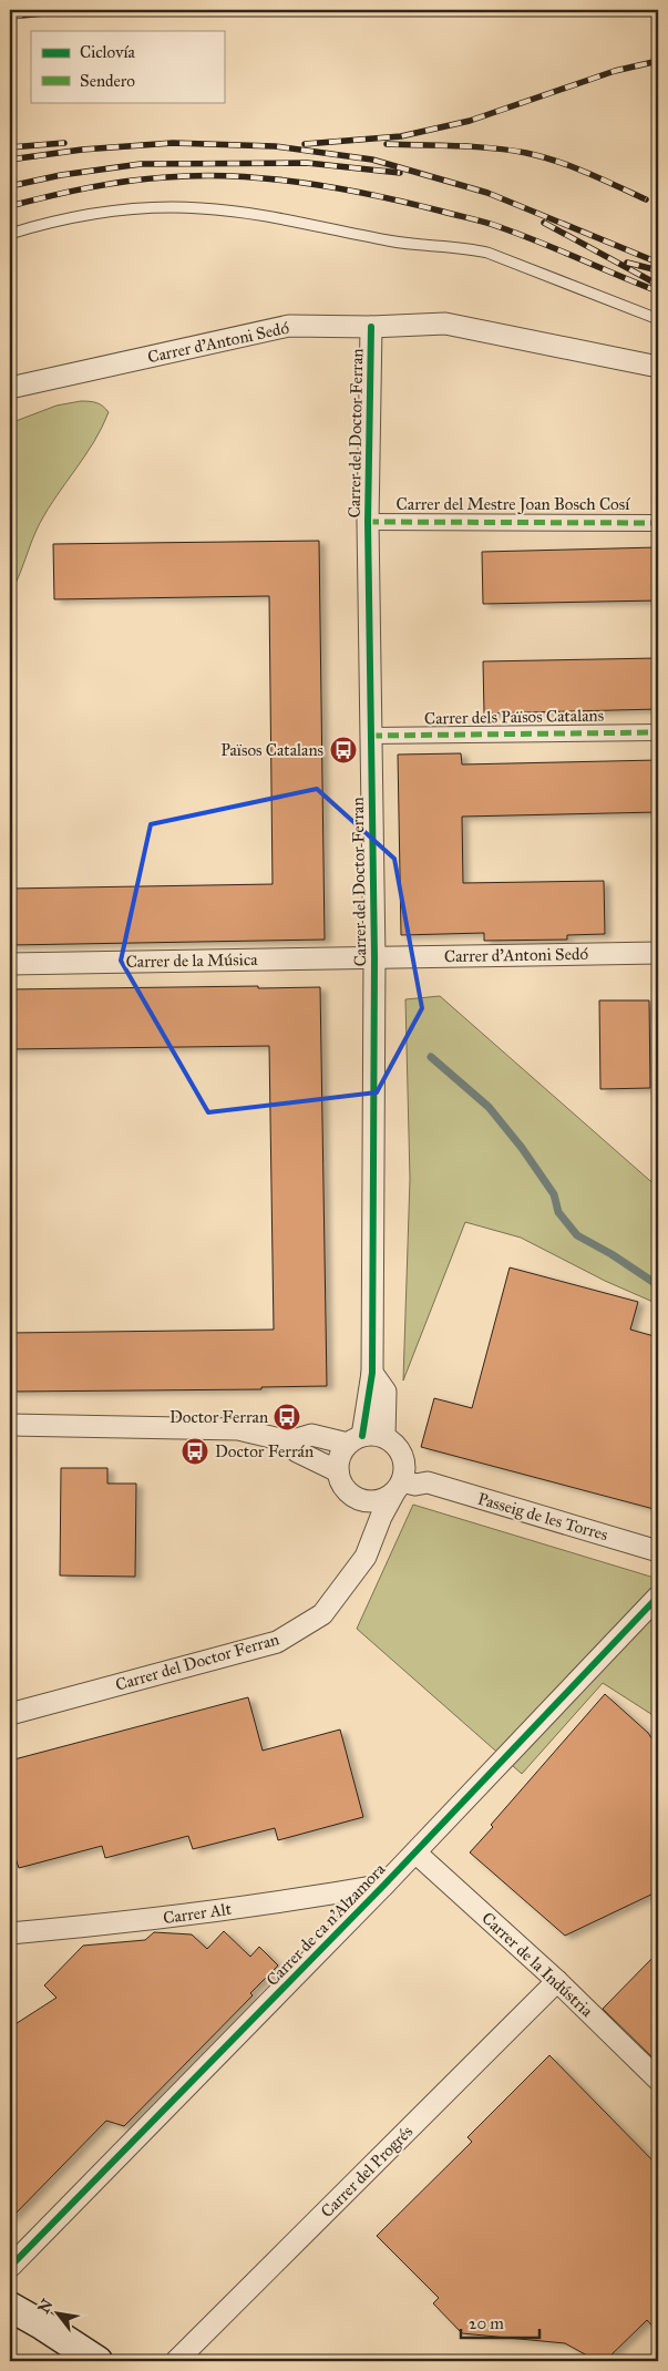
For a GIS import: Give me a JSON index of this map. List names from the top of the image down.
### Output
{
  "streets": {
    "street": [
      "Carrer d'Antoni Sedó",
      "Carrer del Doctor Ferran",
      "Carrer del Mestre Joan Bosch Cosí",
      "Carrer dels Països Catalans",
      "Carrer de la Música",
      "Passeig de les Torres",
      "Carrer Alt",
      "Carrer de ca n'Alzamora",
      "Carrer de la Indústria",
      "Carrer del Progrés"
    ]
  },
  "crossings": [
    ["Carrer d'Antoni Sedó", "Carrer del Doctor Ferran"],
    ["Carrer d'Antoni Sedó", "Carrer de la Música"],
    ["Carrer del Doctor Ferran", "Carrer del Mestre Joan Bosch Cosí"],
    ["Carrer del Doctor Ferran", "Carrer dels Països Catalans"],
    ["Carrer del Doctor Ferran", "Carrer de la Música"],
    ["Carrer del Doctor Ferran", "Passeig de les Torres"],
    ["Carrer Alt", "Carrer de ca n'Alzamora"],
    ["Carrer de ca n'Alzamora", "Carrer de la Indústria"],
    ["Carrer de la Indústria", "Carrer del Progrés"]
  ],
  "places": {
    "bus stop": ["Països Catalans", "Doctor Ferran", "Doctor Ferrán"]
  },
  "legend": ["Ciclovía", "Sendero"],
  "scale_bar": "20 m",
  "north": "top left"
}
